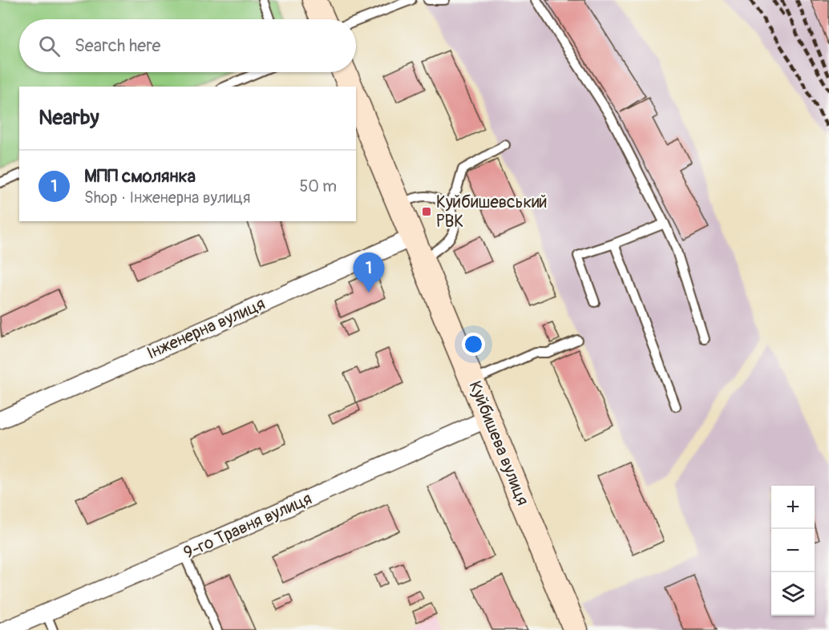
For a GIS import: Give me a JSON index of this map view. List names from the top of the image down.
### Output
{
  "streets": {
    "main road": ["Куйбишева вулиця"],
    "street": ["Інженерна вулиця", "9-го Травня вулиця"]
  },
  "crossings": [
    ["Інженерна вулиця", "Куйбишева вулиця"],
    ["Куйбишева вулиця", "9-го Травня вулиця"]
  ],
  "places": {
    "transit": ["Куйбишевський РВК"]
  },
  "page": {
    "search": "Search here",
    "heading": "Nearby",
    "list": [
      {
        "mark": "1",
        "name": "МПП смолянка",
        "note": "Shop · Інженерна вулиця",
        "value": "50 m"
      }
    ],
    "pins": "1",
    "map_buttons": ["+", "−"]
  }
}
